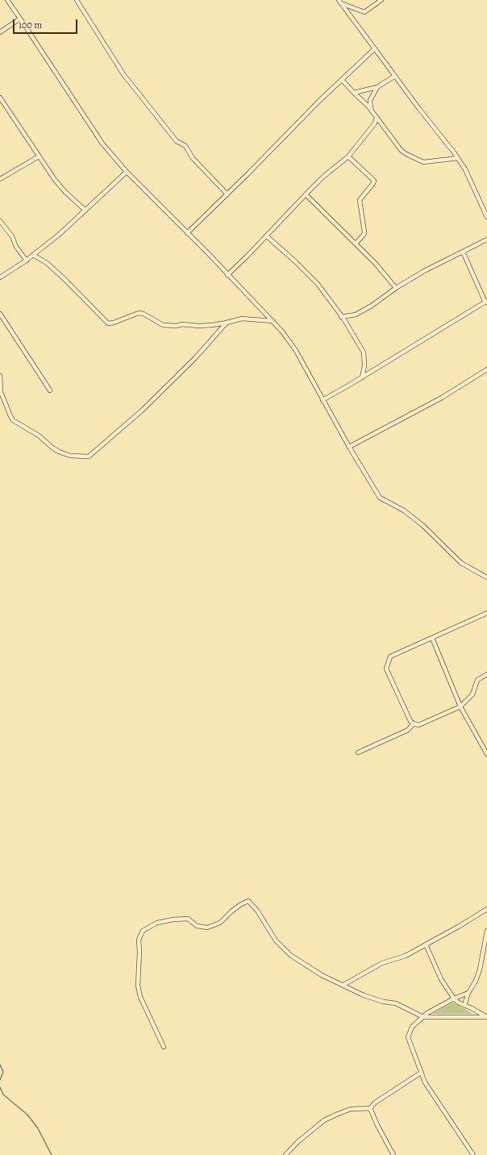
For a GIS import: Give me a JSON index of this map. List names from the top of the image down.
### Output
{
  "scale_bar": "100 m"
}
